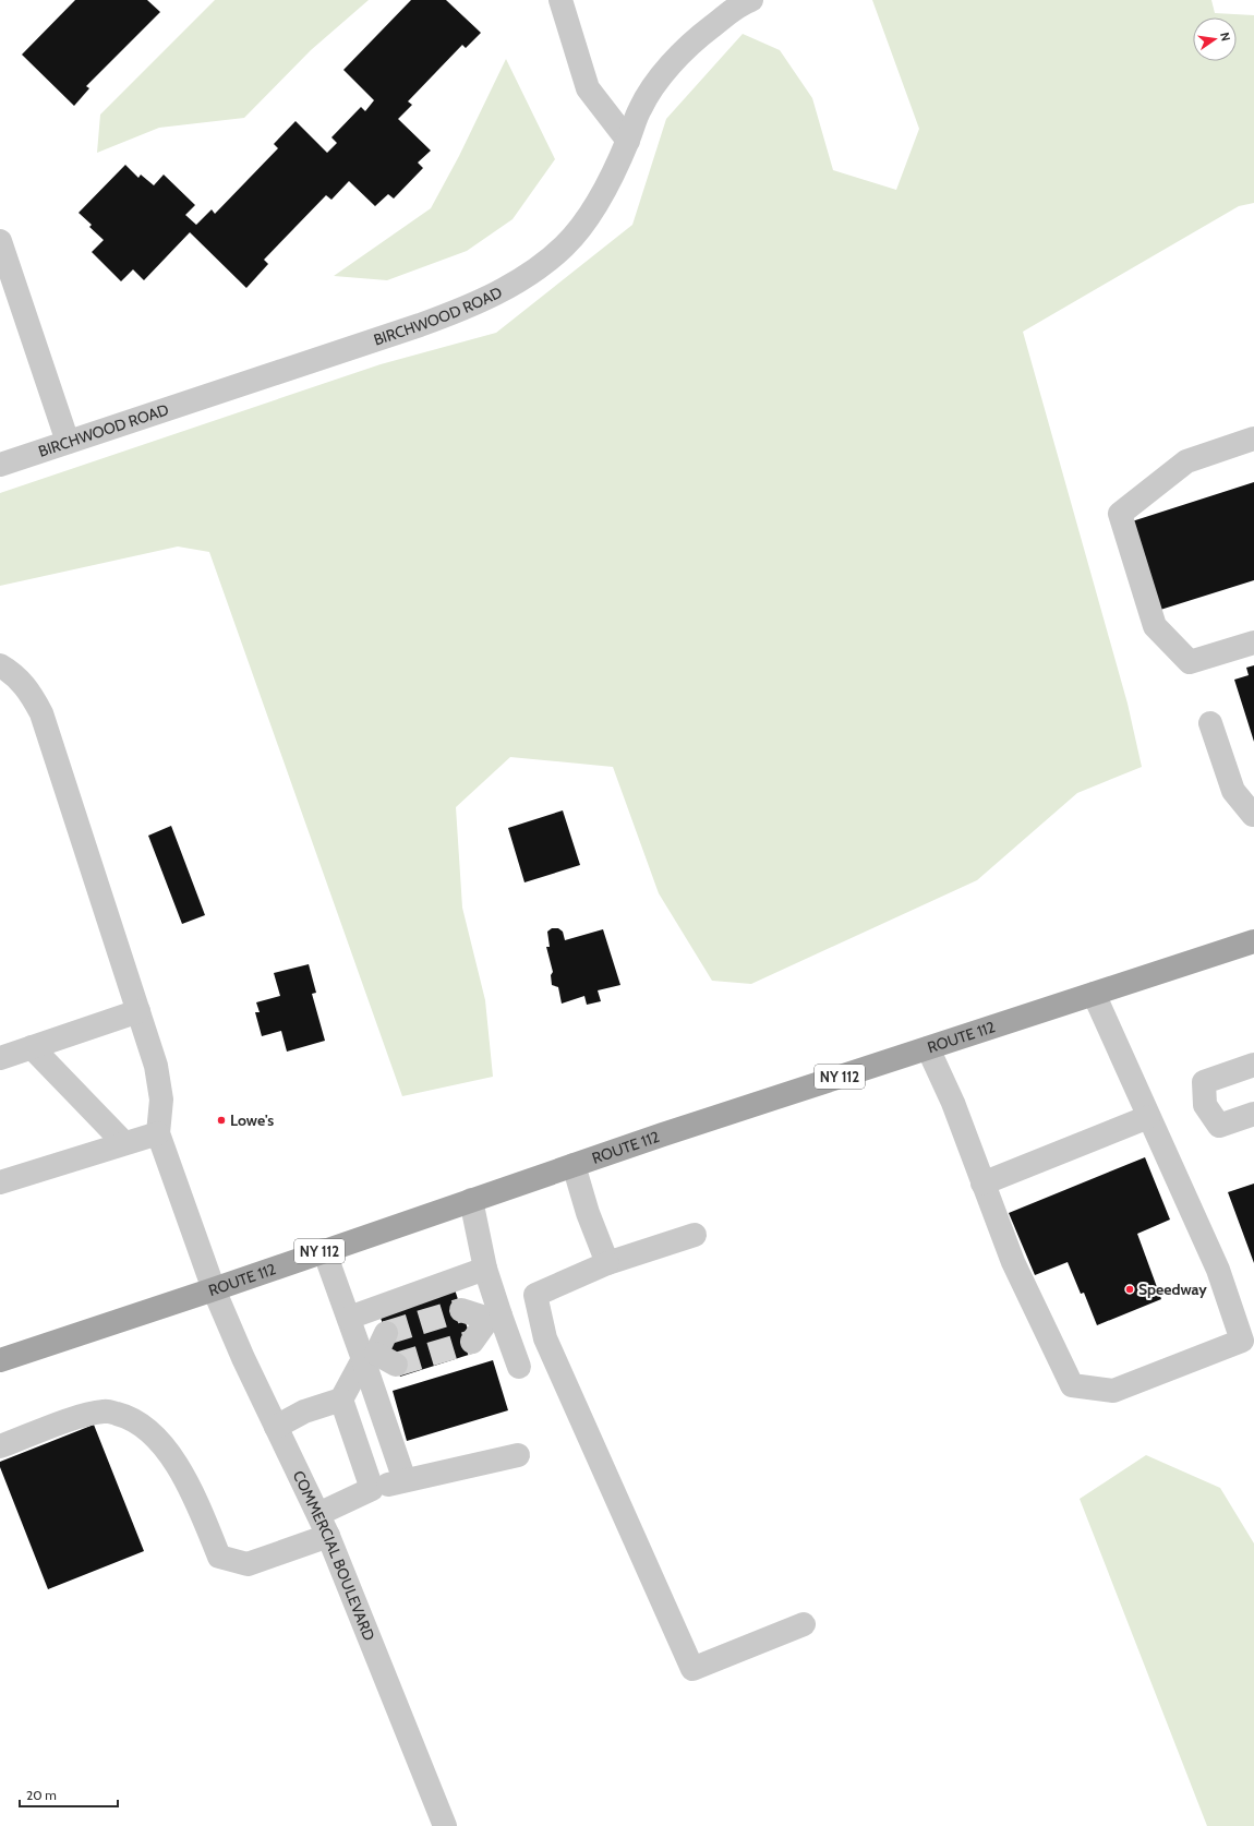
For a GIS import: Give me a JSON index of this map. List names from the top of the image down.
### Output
{
  "streets": {
    "main road": ["ROUTE 112", "NY 112"],
    "street": ["BIRCHWOOD ROAD", "COMMERCIAL BOULEVARD"]
  },
  "crossings": [
    ["ROUTE 112", "COMMERCIAL BOULEVARD"]
  ],
  "places": ["Lowe's", "Speedway"],
  "scale_bar": "20 m",
  "north": "right"
}
